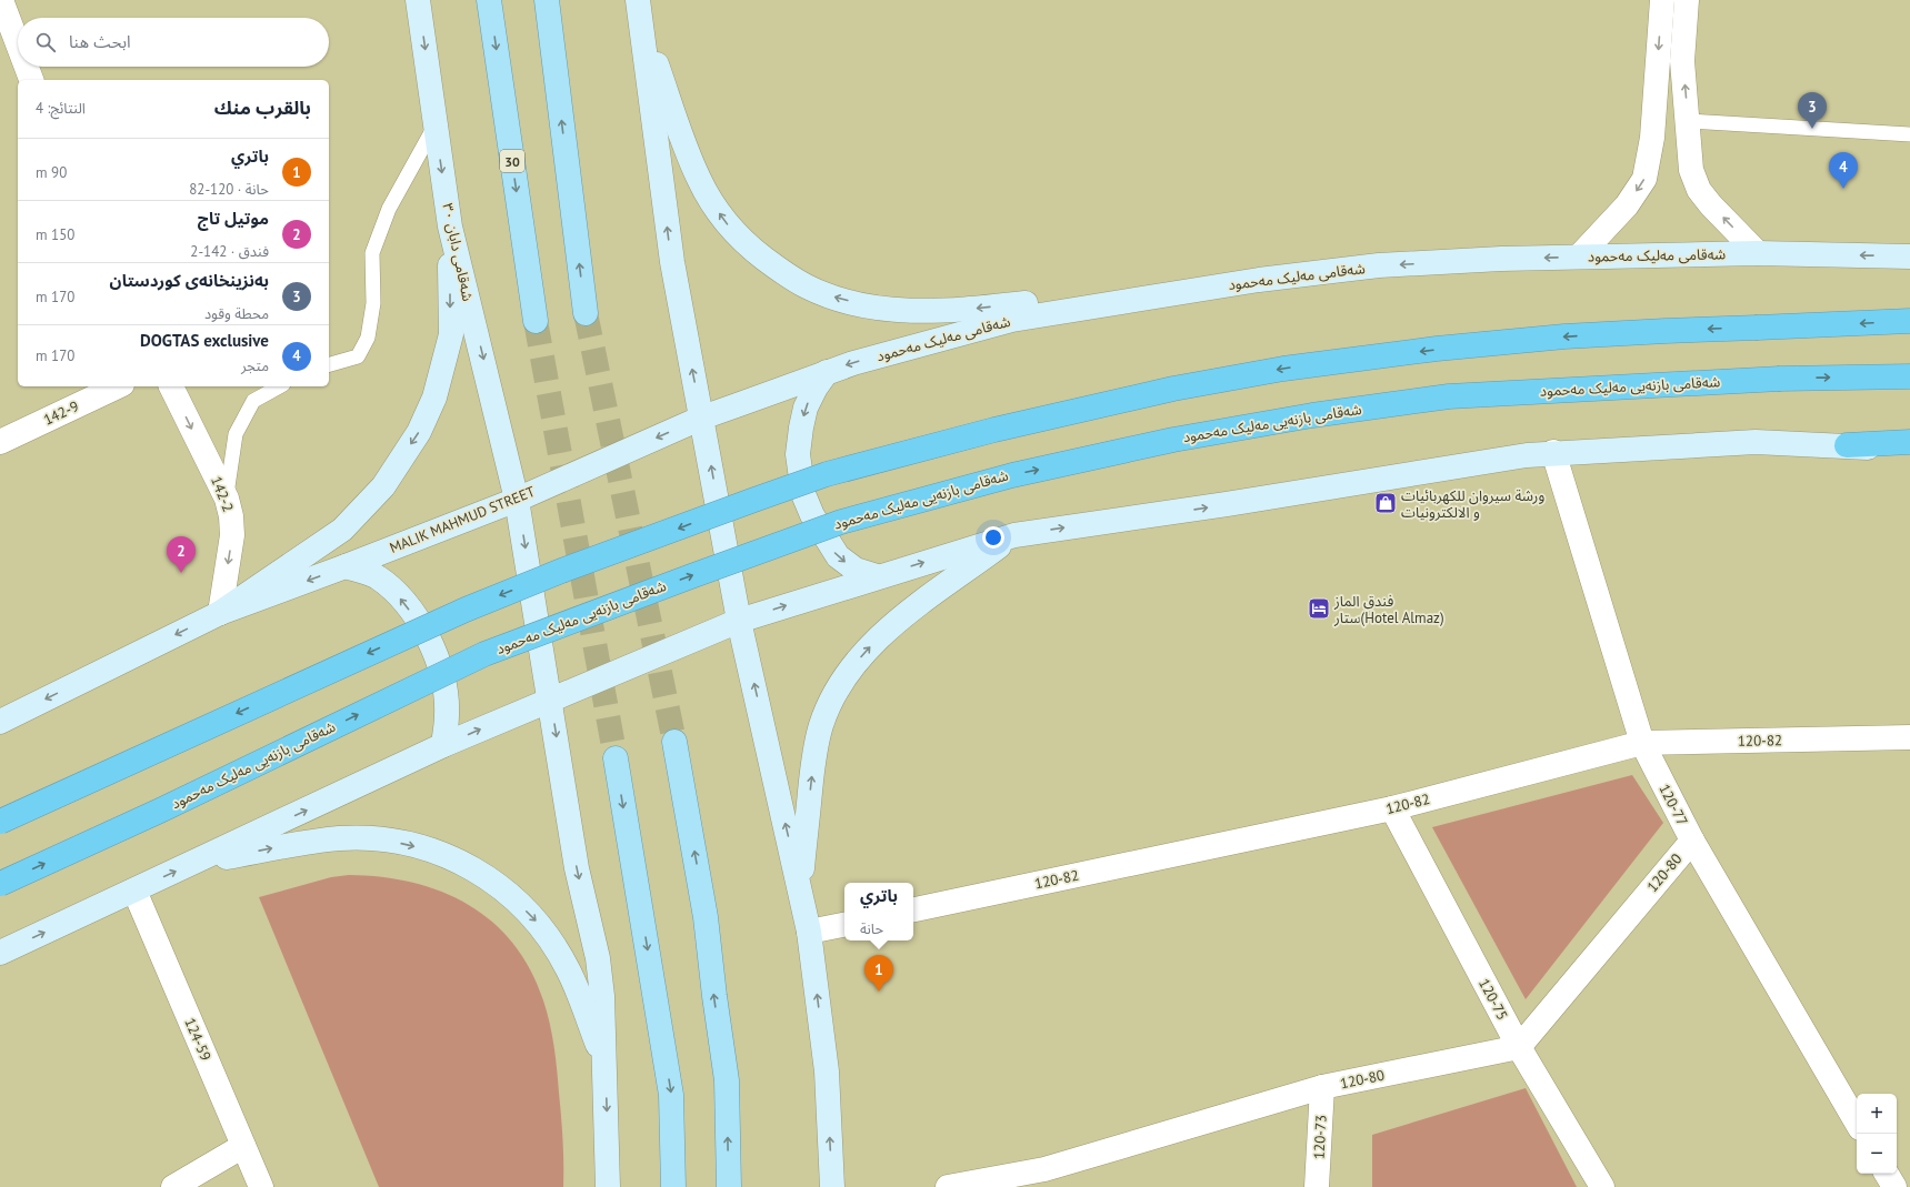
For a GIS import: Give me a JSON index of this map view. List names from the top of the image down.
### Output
{
  "streets": {
    "highway": ["شەقامی بازنەیی مەلیک مەحمود"],
    "main road": [
      "30",
      "شەقامی دابان ٣٠",
      "شەقامی مەلیک مەحمود",
      "MALIK MAHMUD STREET"
    ],
    "street": [
      "142-9",
      "142-2",
      "120-82",
      "120-77",
      "120-80",
      "120-75",
      "124-59",
      "120-73"
    ]
  },
  "crossings": [
    ["شەقامی دابان ٣٠", "MALIK MAHMUD STREET"],
    ["شەقامی مەلیک مەحمود", "MALIK MAHMUD STREET"],
    ["142-2", "MALIK MAHMUD STREET"],
    ["120-82", "120-77"],
    ["120-82", "120-75"],
    ["120-77", "120-80"],
    ["120-80", "120-75"],
    ["120-80", "120-73"]
  ],
  "one_way": ["142-2"],
  "places": {
    "shop": ["ورشة سيروان للكهربائيات و الالكترونيات"],
    "hotel": ["فندق الماز ستار(Hotel Almaz)"]
  },
  "page": {
    "search": "ابحث هنا",
    "heading": ["بالقرب منك", "النتائج: 4"],
    "pins": [
      "3",
      "4",
      "2",
      "1"
    ],
    "list": [
      {
        "mark": "1",
        "name": "باتري",
        "note": "حانة · 120-82",
        "value": "90 m"
      },
      {
        "mark": "2",
        "name": "موتيل تاج",
        "note": "فندق · 142-2",
        "value": "150 m"
      },
      {
        "mark": "3",
        "name": "بەنزینخانەی کوردستان",
        "note": "محطة وقود",
        "value": "170 m"
      },
      {
        "mark": "4",
        "name": "DOGTAS exclusive",
        "note": "متجر",
        "value": "170 m"
      }
    ],
    "popup": ["باتري", "حانة"],
    "map_buttons": ["+", "−"]
  }
}
